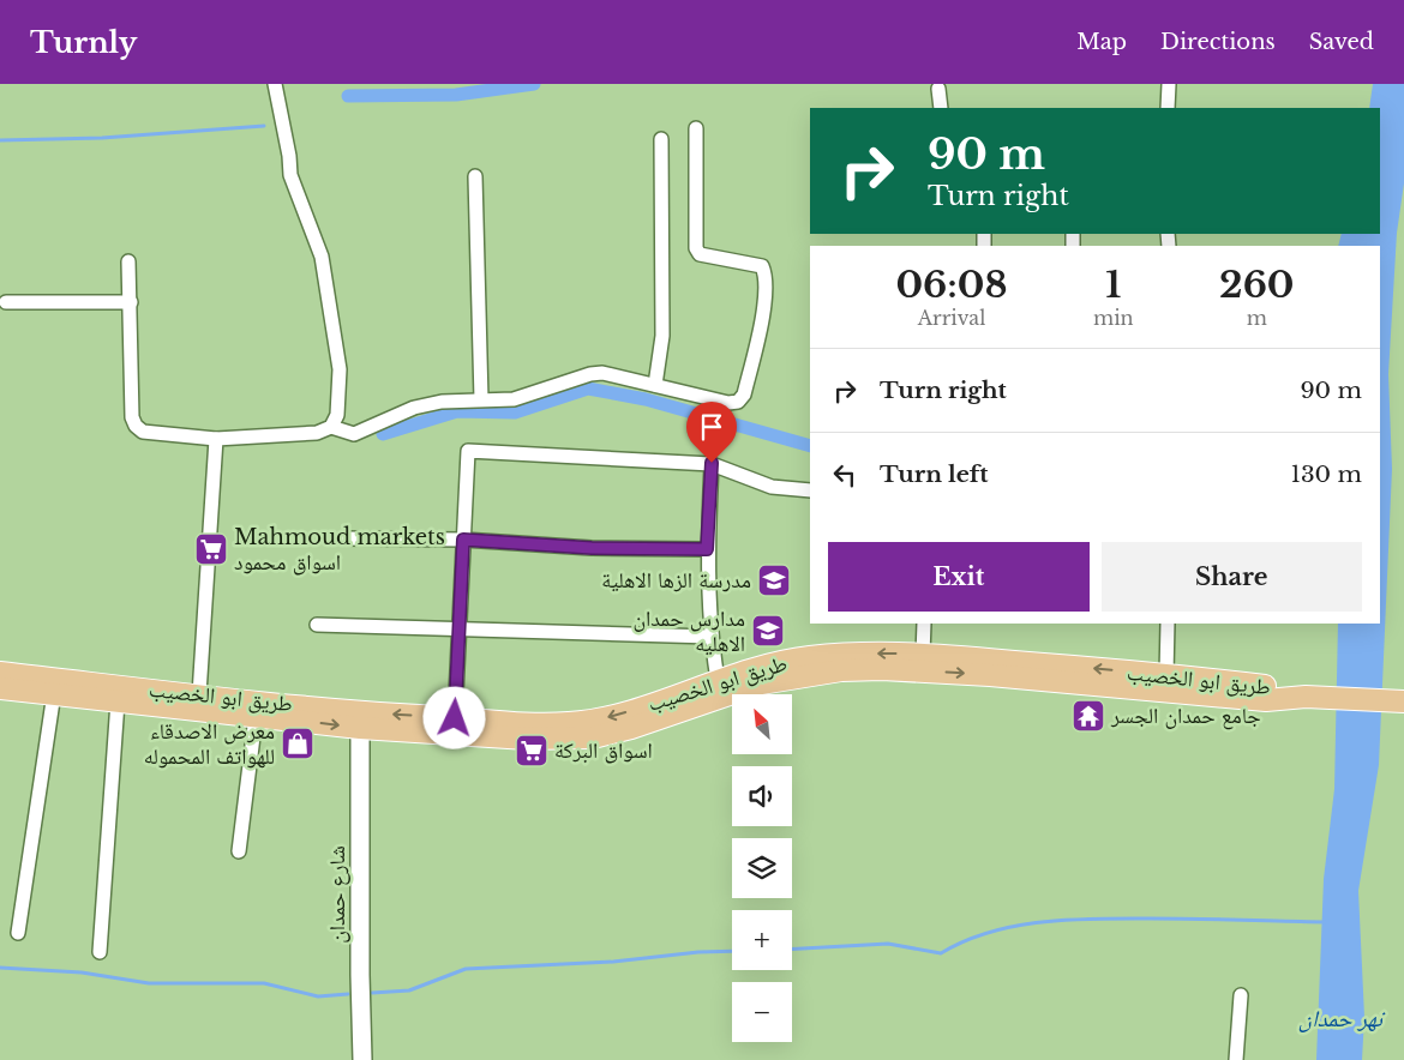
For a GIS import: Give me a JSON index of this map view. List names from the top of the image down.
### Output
{
  "streets": {
    "main road": ["طريق ابو الخصيب", "شارع حمدان"]
  },
  "crossings": [
    ["طريق ابو الخصيب", "شارع حمدان"]
  ],
  "water": ["نهر حمدان"],
  "places": {
    "supermarket": ["Mahmoud markets اسواق محمود", "اسواق البركة"],
    "school or university": ["مدرسة الزها الاهلية", "مدارس حمدان الاهليه"],
    "temple": ["جامع حمدان الجسر"],
    "shop": ["معرض الاصدقاء للهواتف المحموله"]
  },
  "north": "top left",
  "page": {
    "header": "Turnly",
    "nav": ["Map", "Directions", "Saved"],
    "turn": ["90 m", "Turn right"],
    "eta": [
      "06:08",
      "Arrival",
      "1",
      "min",
      "260",
      "m"
    ],
    "list": [
      {
        "name": "Turn right",
        "value": "90 m"
      },
      {
        "name": "Turn left",
        "value": "130 m"
      }
    ],
    "buttons": ["Exit", "Share"],
    "map_buttons": ["+", "−"]
  }
}
